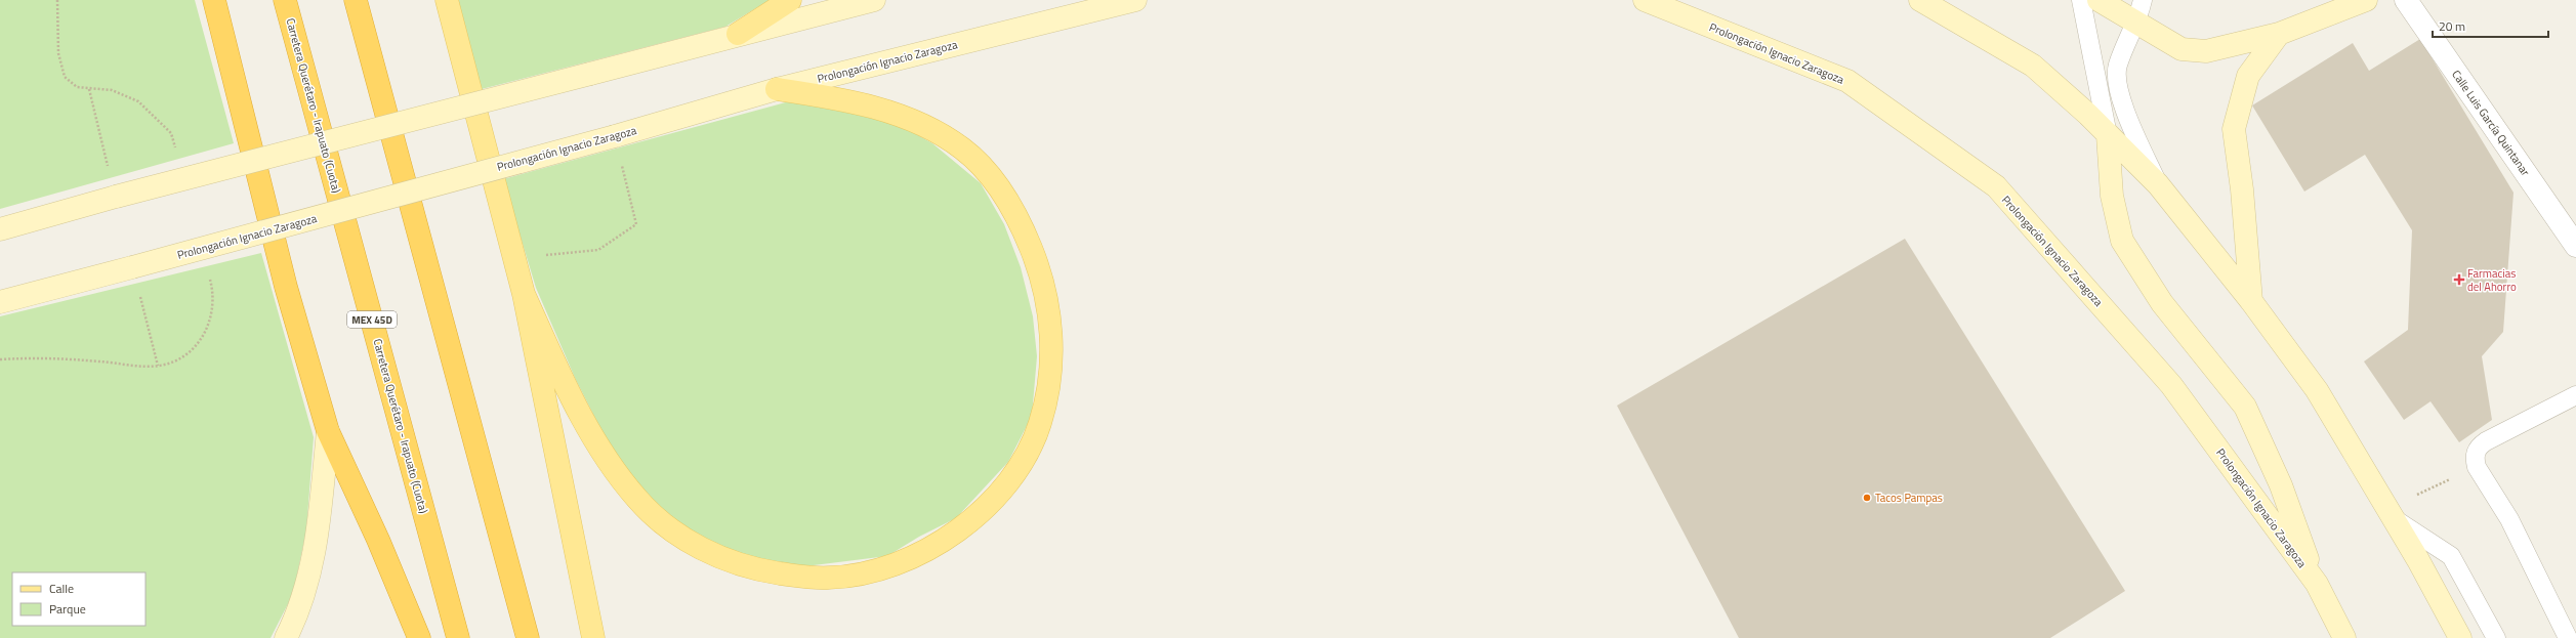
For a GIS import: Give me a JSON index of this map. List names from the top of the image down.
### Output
{
  "streets": {
    "highway": ["Carretera Querétaro - Irapuato (Cuota)", "MEX 45D"],
    "main road": ["Prolongación Ignacio Zaragoza"],
    "street": ["Calle Luis García Quintanar"]
  },
  "places": {
    "health": ["Farmacias del Ahorro"],
    "other": ["Tacos Pampas"]
  },
  "legend": ["Calle", "Parque"],
  "scale_bar": "20 m"
}
